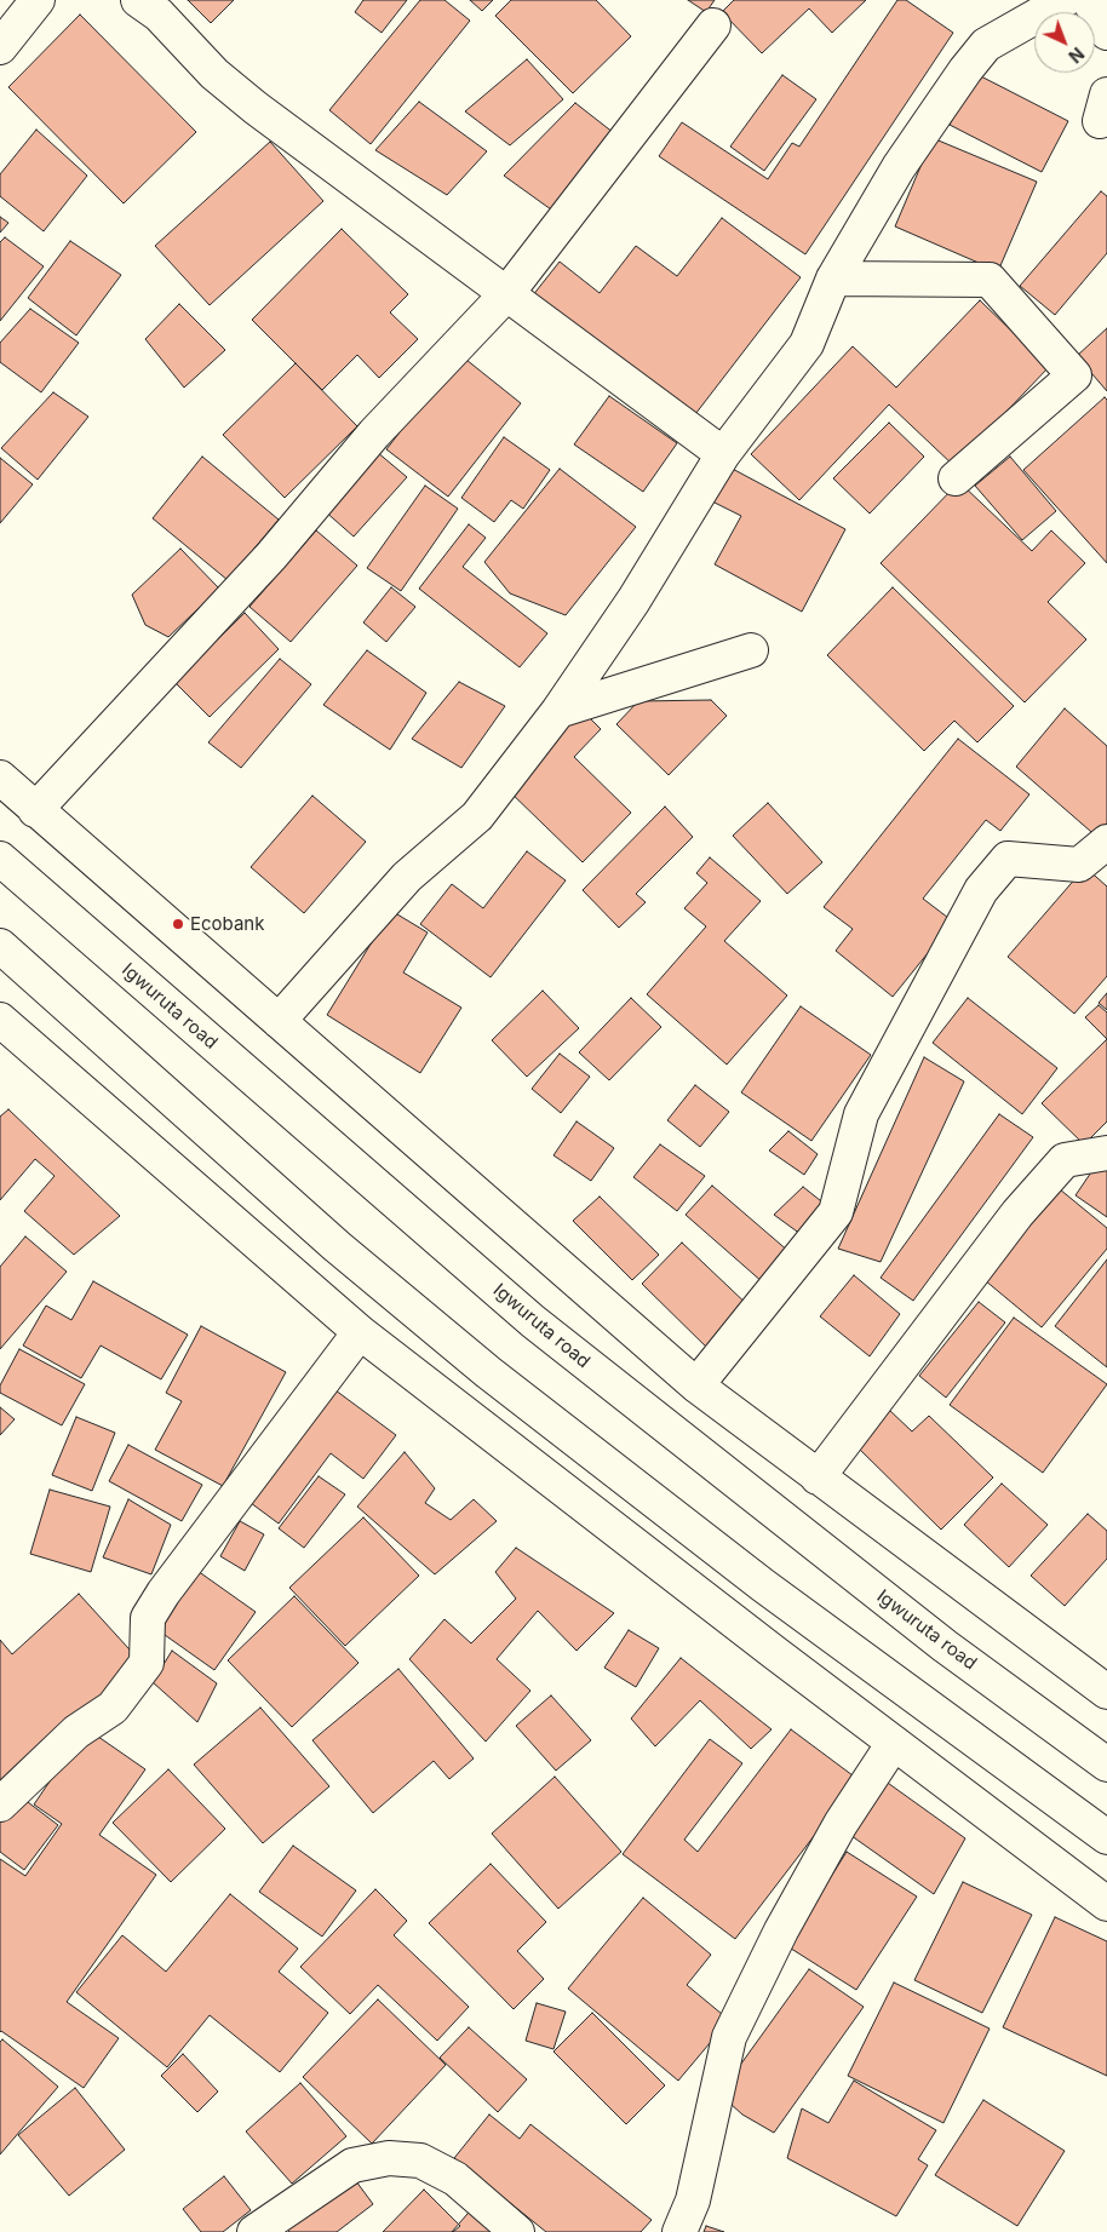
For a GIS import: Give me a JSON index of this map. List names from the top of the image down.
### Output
{
  "streets": {
    "street": ["Igwuruta road"]
  },
  "places": ["Ecobank"],
  "north": "bottom right"
}
